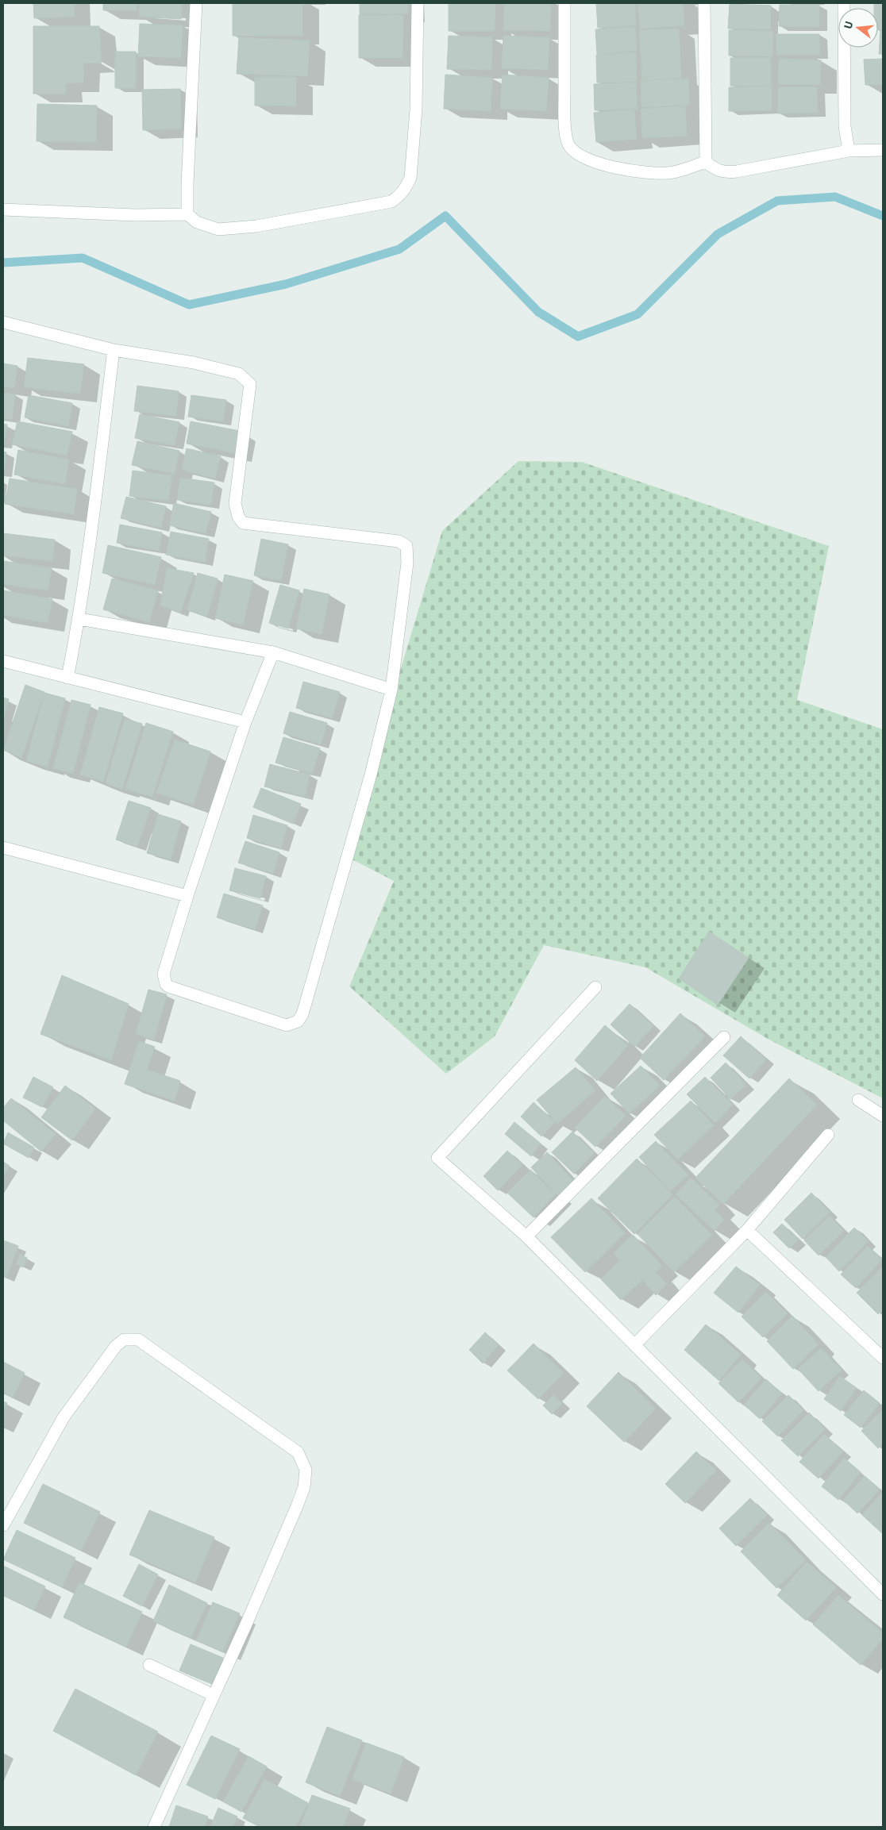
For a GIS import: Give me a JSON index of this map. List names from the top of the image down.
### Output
{
  "north": "left"
}
